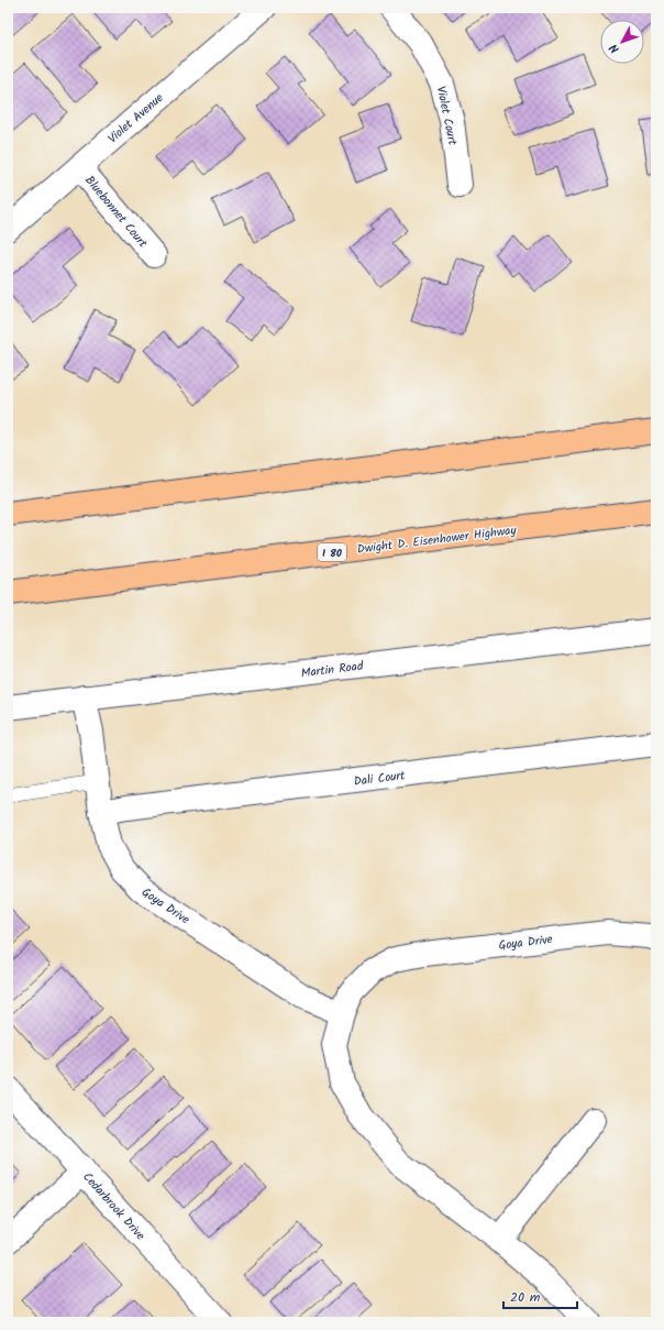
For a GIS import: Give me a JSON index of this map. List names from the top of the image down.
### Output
{
  "streets": {
    "highway": ["Dwight D. Eisenhower Highway", "I 80"],
    "street": [
      "Violet Court",
      "Violet Avenue",
      "Bluebonnet Court",
      "Martin Road",
      "Dali Court",
      "Goya Drive",
      "Cedarbrook Drive"
    ]
  },
  "crossings": [
    ["Violet Avenue", "Bluebonnet Court"],
    ["Martin Road", "Goya Drive"],
    ["Dali Court", "Goya Drive"]
  ],
  "scale_bar": "20 m",
  "north": "bottom left"
}
